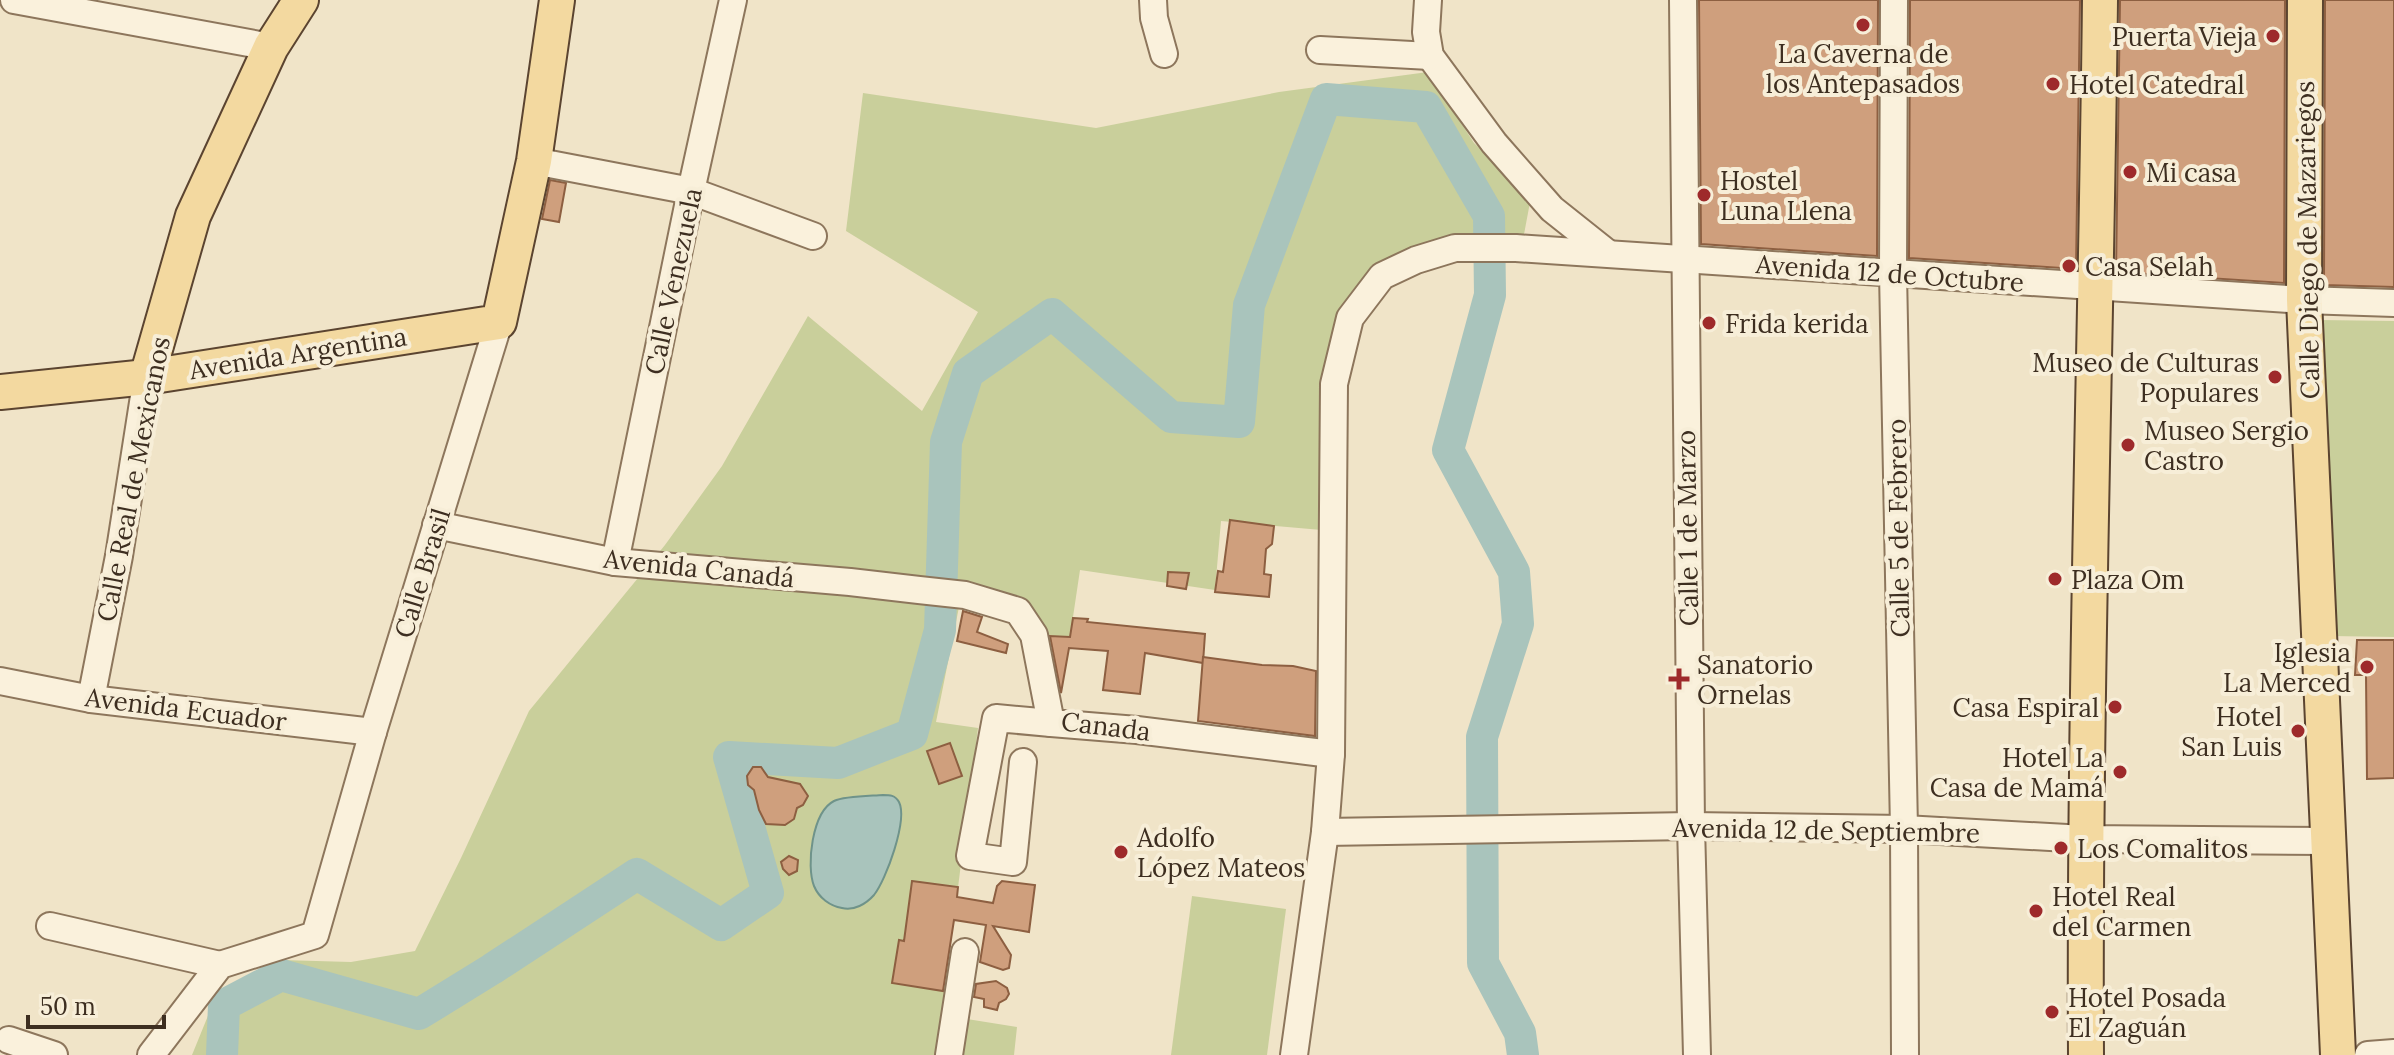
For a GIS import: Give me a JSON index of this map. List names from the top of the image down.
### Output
{
  "streets": {
    "main road": [
      "Calle Diego de Mazariegos",
      "Avenida Argentina",
      "Calle Real de Mexicanos",
      "Calle Brasil"
    ],
    "street": [
      "Avenida 12 de Octubre",
      "Calle Venezuela",
      "Calle 1 de Marzo",
      "Calle 5 de Febrero",
      "Avenida Canadá",
      "Avenida Ecuador",
      "Canada",
      "Avenida 12 de Septiembre"
    ]
  },
  "crossings": [
    ["Calle Diego de Mazariegos", "Avenida 12 de Octubre"],
    ["Calle Diego de Mazariegos", "Avenida 12 de Septiembre"],
    ["Avenida 12 de Octubre", "Calle 1 de Marzo"],
    ["Avenida 12 de Octubre", "Calle 5 de Febrero"],
    ["Avenida 12 de Octubre", "Canada"],
    ["Avenida 12 de Octubre", "Avenida 12 de Septiembre"],
    ["Calle Venezuela", "Avenida Canadá"],
    ["Avenida Argentina", "Calle Real de Mexicanos"],
    ["Avenida Argentina", "Calle Brasil"],
    ["Calle Real de Mexicanos", "Avenida Ecuador"],
    ["Calle 1 de Marzo", "Avenida 12 de Septiembre"],
    ["Calle 5 de Febrero", "Avenida 12 de Septiembre"],
    ["Avenida Canadá", "Calle Brasil"],
    ["Avenida Canadá", "Canada"],
    ["Calle Brasil", "Avenida Ecuador"]
  ],
  "places": {
    "other": [
      "La Caverna de los Antepasados",
      "Puerta Vieja",
      "Hotel Catedral",
      "Mi casa",
      "Hostel Luna Llena",
      "Casa Selah",
      "Frida kerida",
      "Museo de Culturas Populares",
      "Museo Sergio Castro",
      "Plaza Om",
      "Iglesia La Merced",
      "Casa Espiral",
      "Hotel San Luis",
      "Hotel La Casa de Mamá",
      "Los Comalitos",
      "Adolfo López Mateos",
      "Hotel Real del Carmen",
      "Hotel Posada El Zaguán"
    ],
    "health": ["Sanatorio Ornelas"]
  },
  "scale_bar": "50 m"
}
